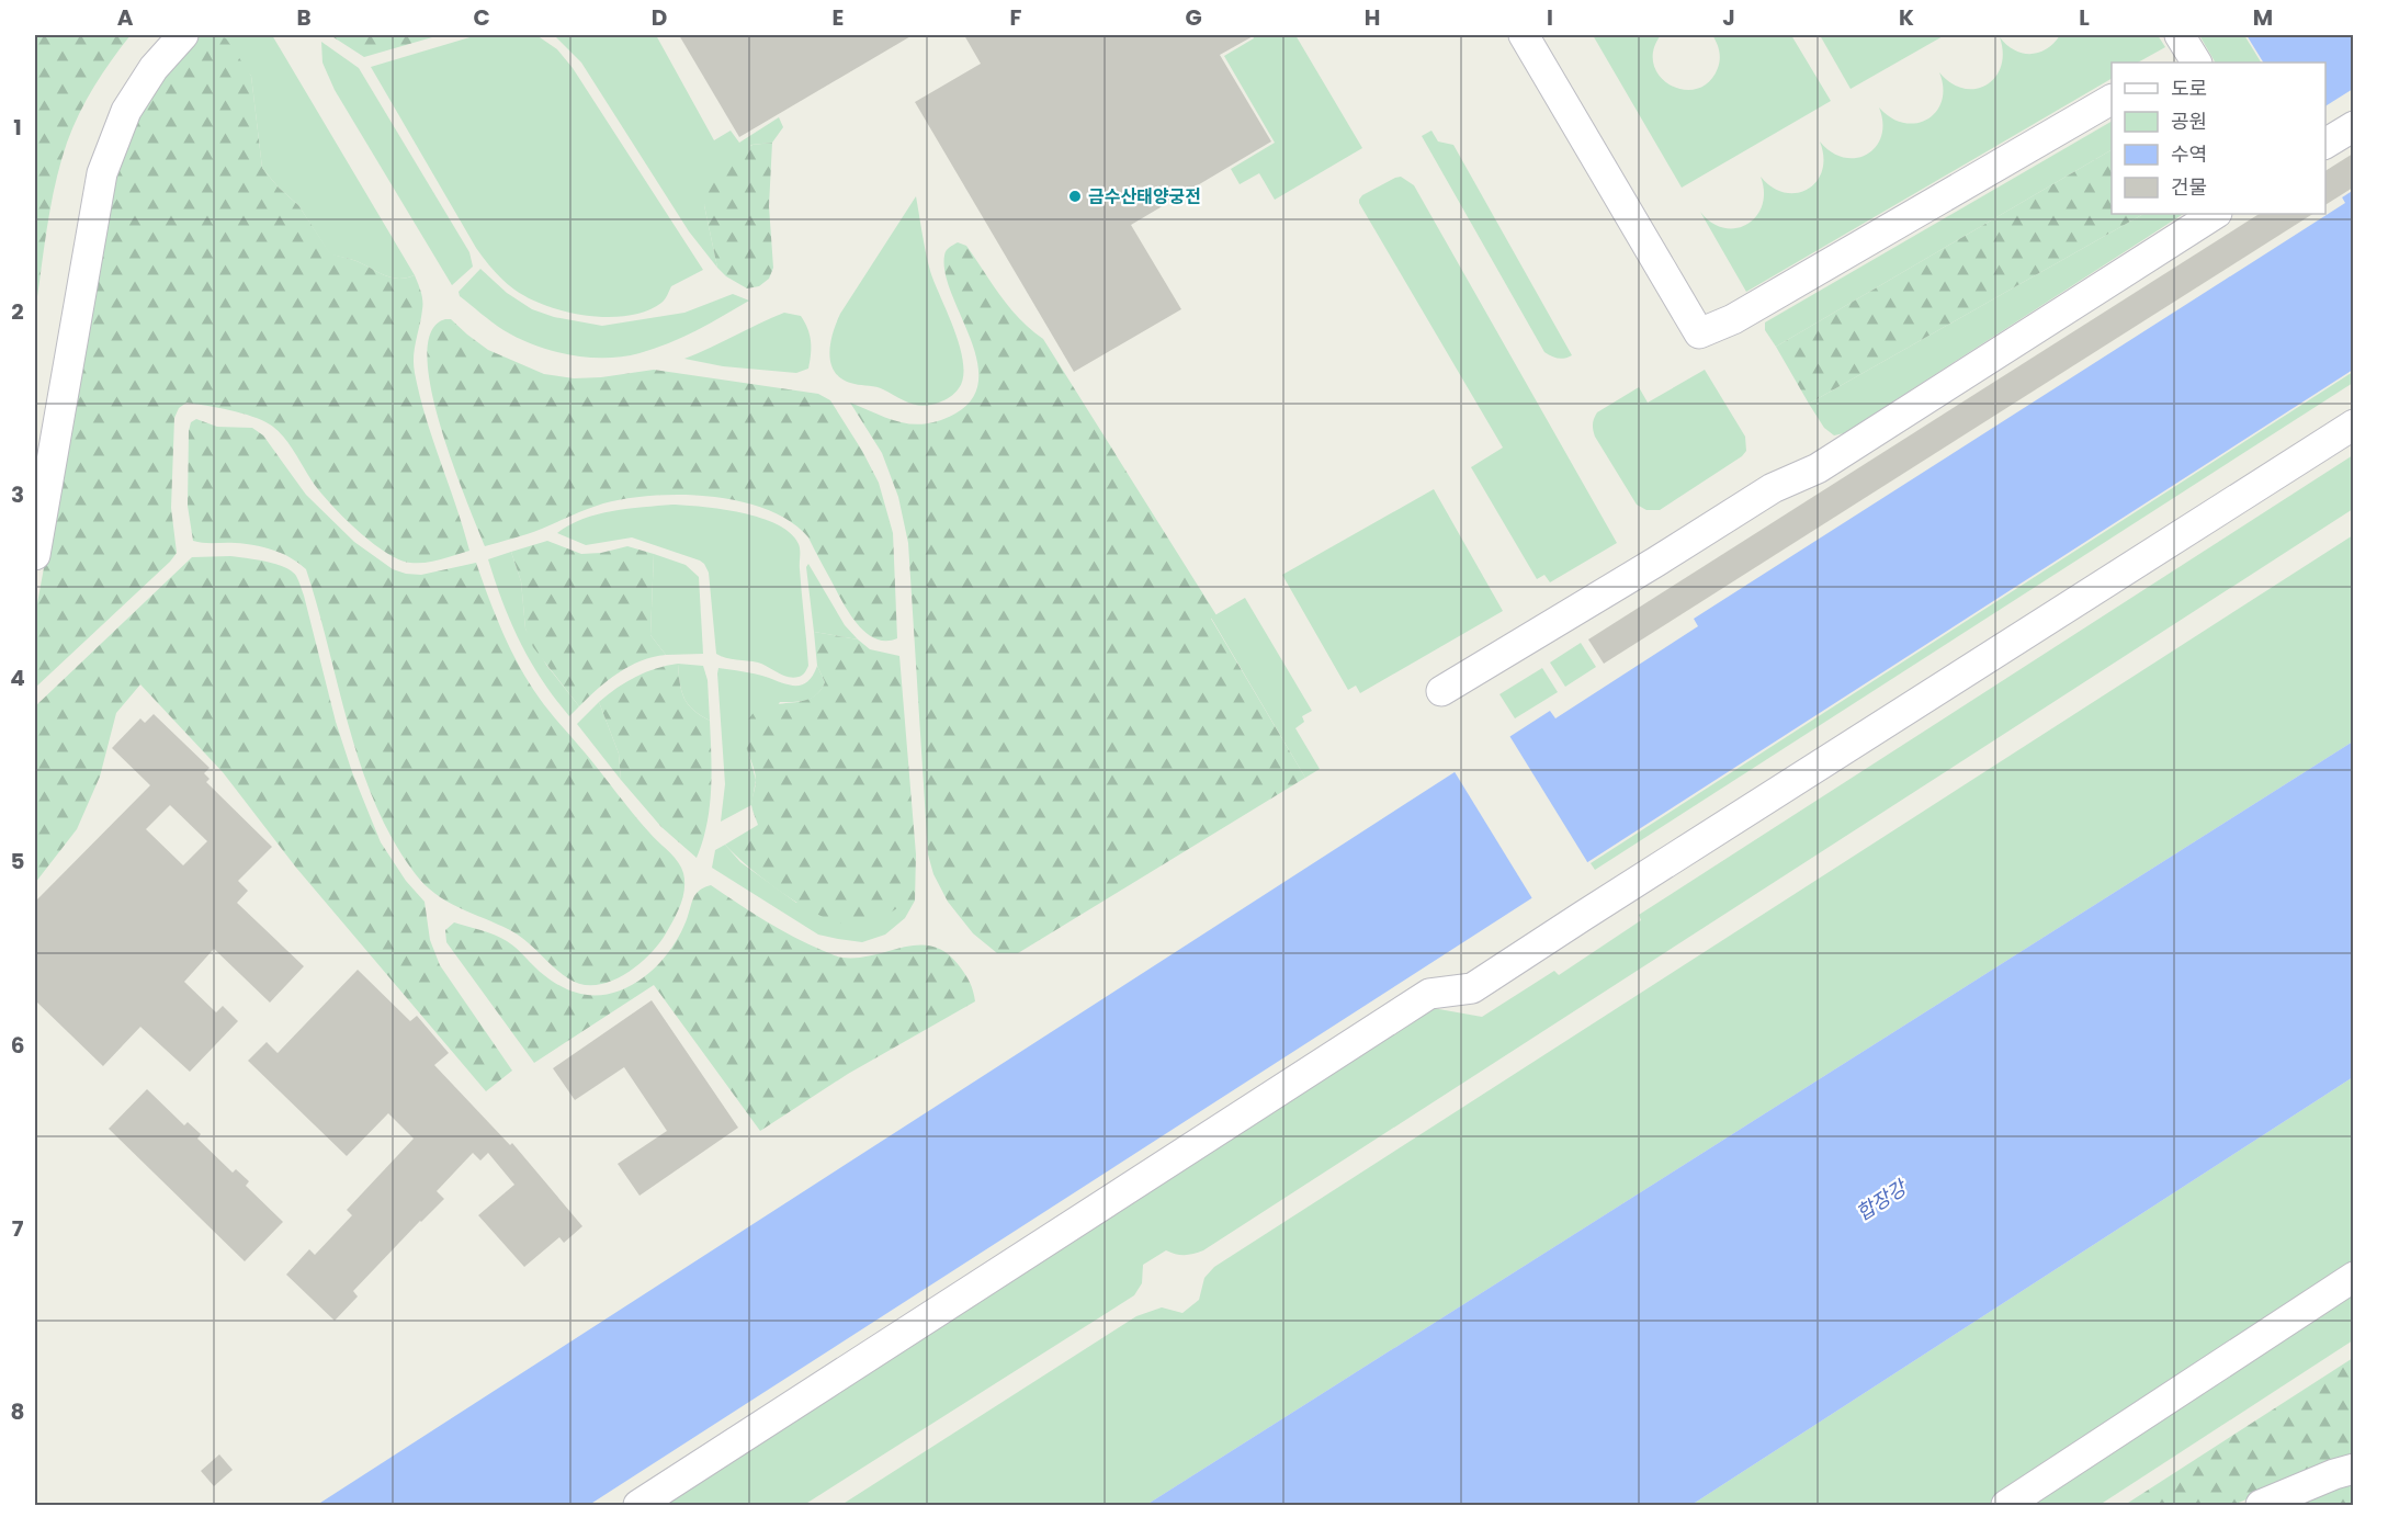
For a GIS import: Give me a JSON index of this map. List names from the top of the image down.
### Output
{
  "water": ["합장강"],
  "places": ["금수산태양궁전"],
  "legend": [
    "도로",
    "공원",
    "수역",
    "건물"
  ],
  "grid": {
    "columns": [
      "A",
      "B",
      "C",
      "D",
      "E",
      "F",
      "G",
      "H",
      "I",
      "J",
      "K",
      "L",
      "M"
    ],
    "rows": [
      "1",
      "2",
      "3",
      "4",
      "5",
      "6",
      "7",
      "8"
    ]
  }
}
